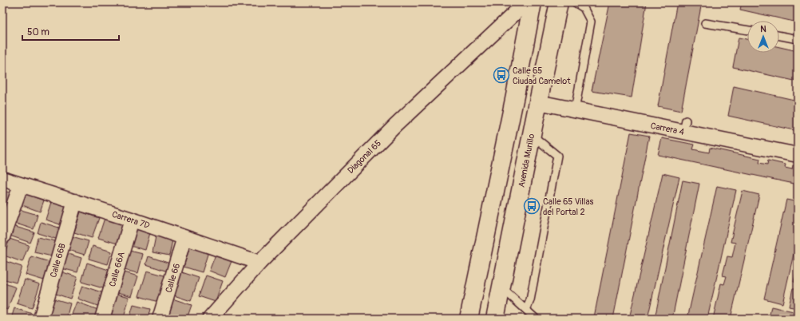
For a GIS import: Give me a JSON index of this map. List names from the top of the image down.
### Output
{
  "streets": {
    "main road": ["Avenida Murillo"],
    "street": [
      "Carrera 4",
      "Diagonal 65",
      "Carrera 7D",
      "Calle 66B",
      "Calle 66A",
      "Calle 66"
    ]
  },
  "crossings": [
    ["Carrera 4", "Avenida Murillo"],
    ["Diagonal 65", "Carrera 7D"],
    ["Carrera 7D", "Calle 66B"],
    ["Carrera 7D", "Calle 66A"],
    ["Carrera 7D", "Calle 66"]
  ],
  "places": {
    "bus stop": ["Calle 65 Ciudad Camelot", "Calle 65 Villas del Portal 2"]
  },
  "scale_bar": "50 m",
  "north": "top"
}
